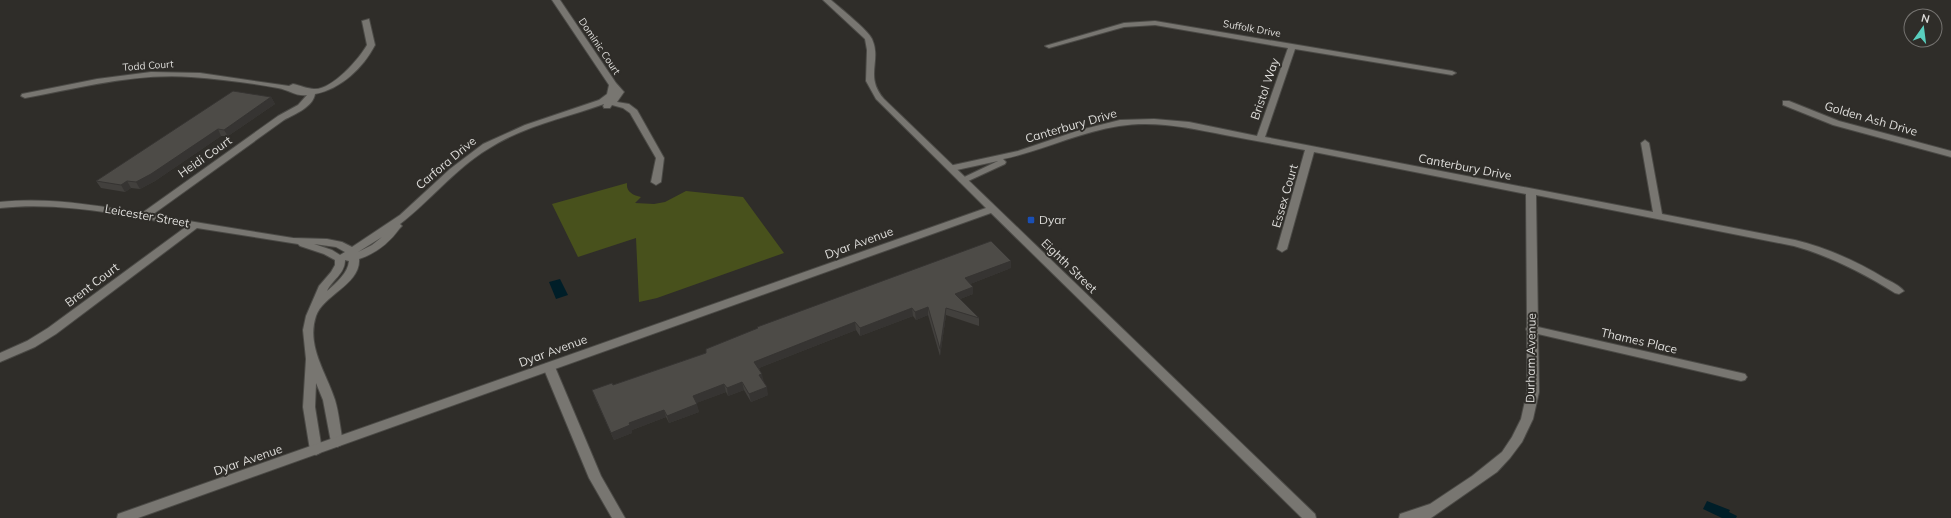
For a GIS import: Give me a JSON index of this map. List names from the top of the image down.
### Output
{
  "streets": {
    "street": [
      "Suffolk Drive",
      "Dominic Court",
      "Todd Court",
      "Bristol Way",
      "Golden Ash Drive",
      "Canterbury Drive",
      "Heidi Court",
      "Carfora Drive",
      "Essex Court",
      "Leicester Street",
      "Dyar Avenue",
      "Eighth Street",
      "Brent Court",
      "Thames Place",
      "Durham Avenue"
    ]
  },
  "crossings": [
    ["Suffolk Drive", "Bristol Way"],
    ["Dominic Court", "Carfora Drive"],
    ["Todd Court", "Heidi Court"],
    ["Bristol Way", "Canterbury Drive"],
    ["Canterbury Drive", "Essex Court"],
    ["Canterbury Drive", "Eighth Street"],
    ["Canterbury Drive", "Durham Avenue"],
    ["Heidi Court", "Leicester Street"],
    ["Carfora Drive", "Leicester Street"],
    ["Leicester Street", "Brent Court"],
    ["Dyar Avenue", "Eighth Street"],
    ["Thames Place", "Durham Avenue"]
  ],
  "places": {
    "transit": ["Dyar"]
  },
  "north": "top"
}
